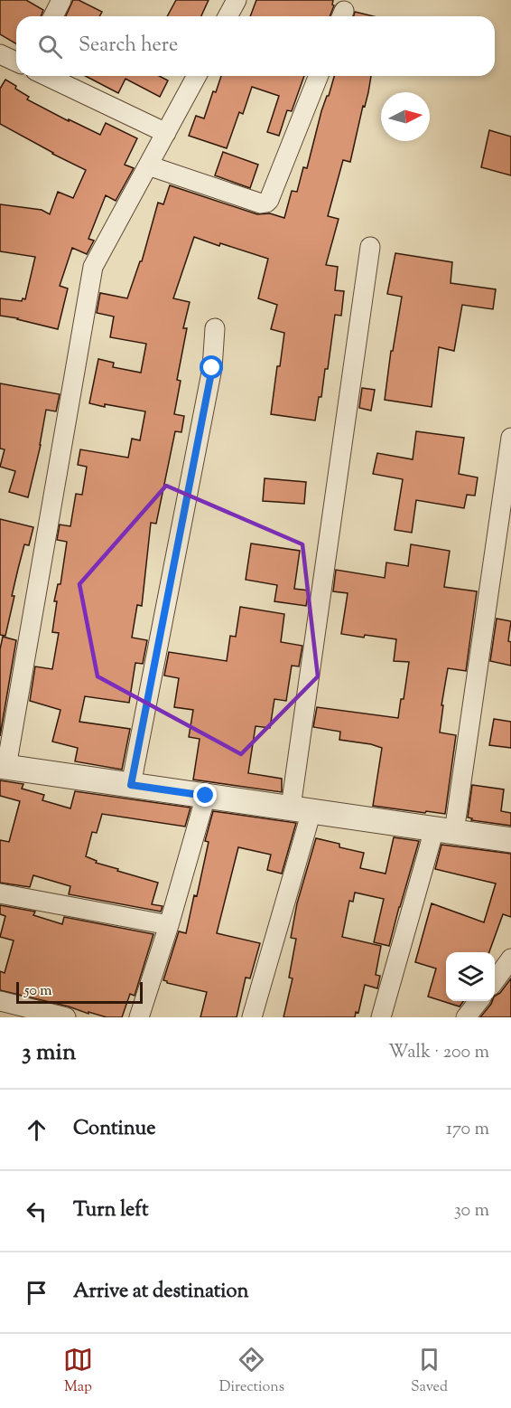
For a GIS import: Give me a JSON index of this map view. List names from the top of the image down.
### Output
{
  "scale_bar": "50 m",
  "north": "right",
  "page": {
    "search": "Search here",
    "scale": "50 m",
    "heading": ["3 min", "Walk · 200 m"],
    "list": [
      ["Continue", "170 m"],
      ["Turn left", "30 m"],
      "Arrive at destination"
    ],
    "nav": ["Map", "Directions", "Saved"]
  }
}
